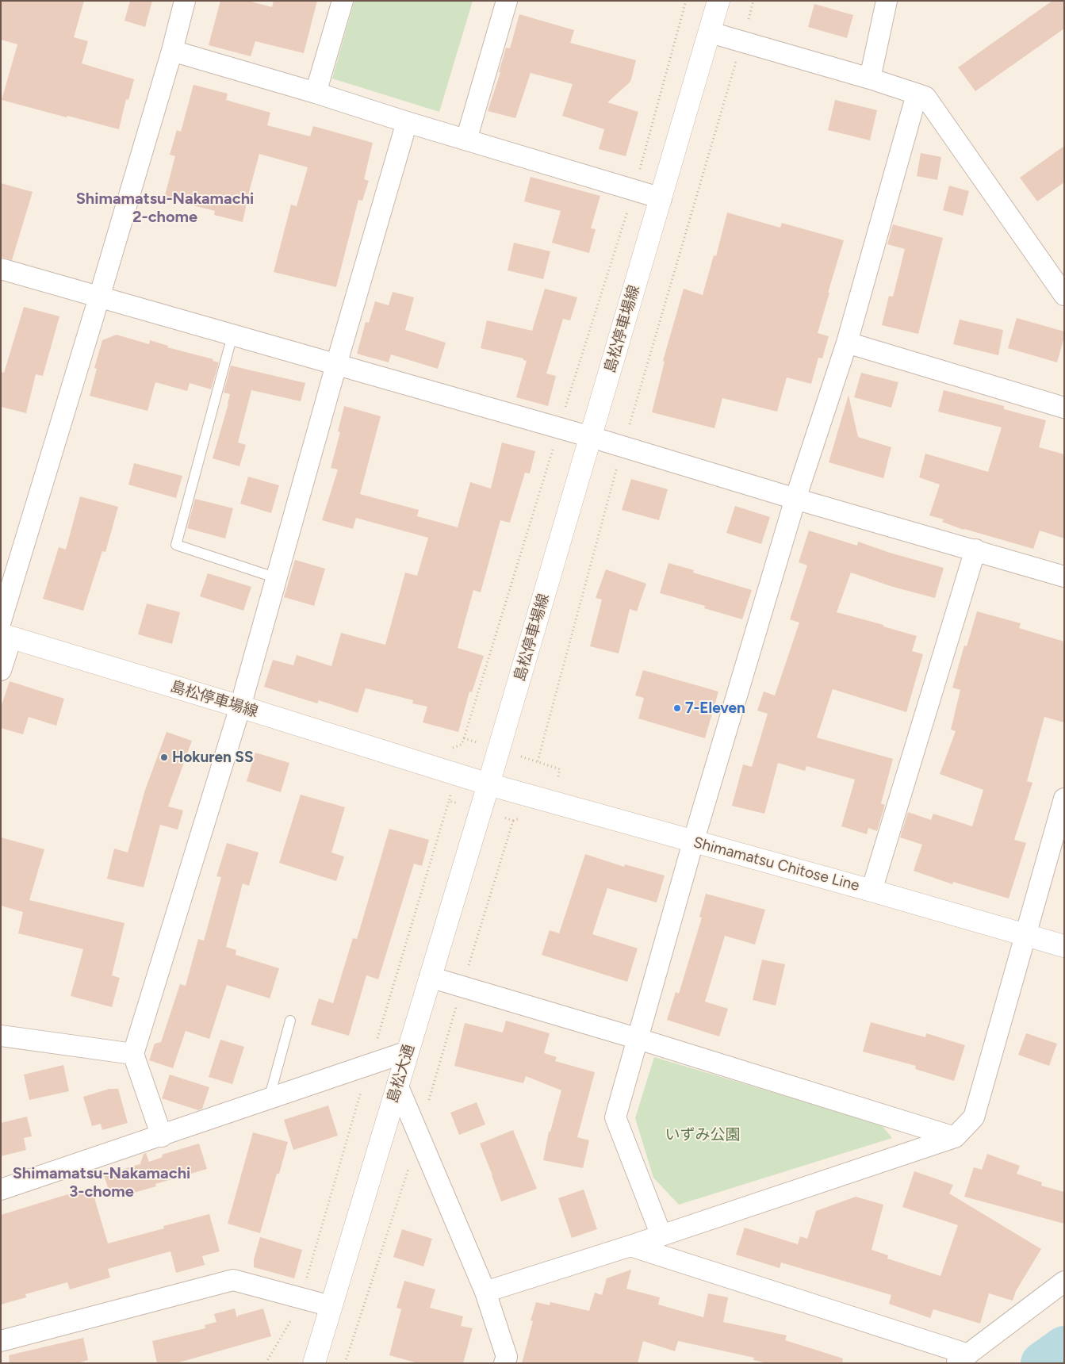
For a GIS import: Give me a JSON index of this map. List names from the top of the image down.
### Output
{
  "streets": {
    "main road": ["島松停車場線", "Shimamatsu Chitose Line", "島松大通"]
  },
  "crossings": [
    ["島松停車場線", "Shimamatsu Chitose Line"],
    ["島松停車場線", "島松大通"],
    ["Shimamatsu Chitose Line", "島松大通"]
  ],
  "districts": ["Shimamatsu-Nakamachi 2-chome", "Shimamatsu-Nakamachi 3-chome"],
  "parks": ["いずみ公園"],
  "places": ["7-Eleven", "Hokuren SS"]
}
